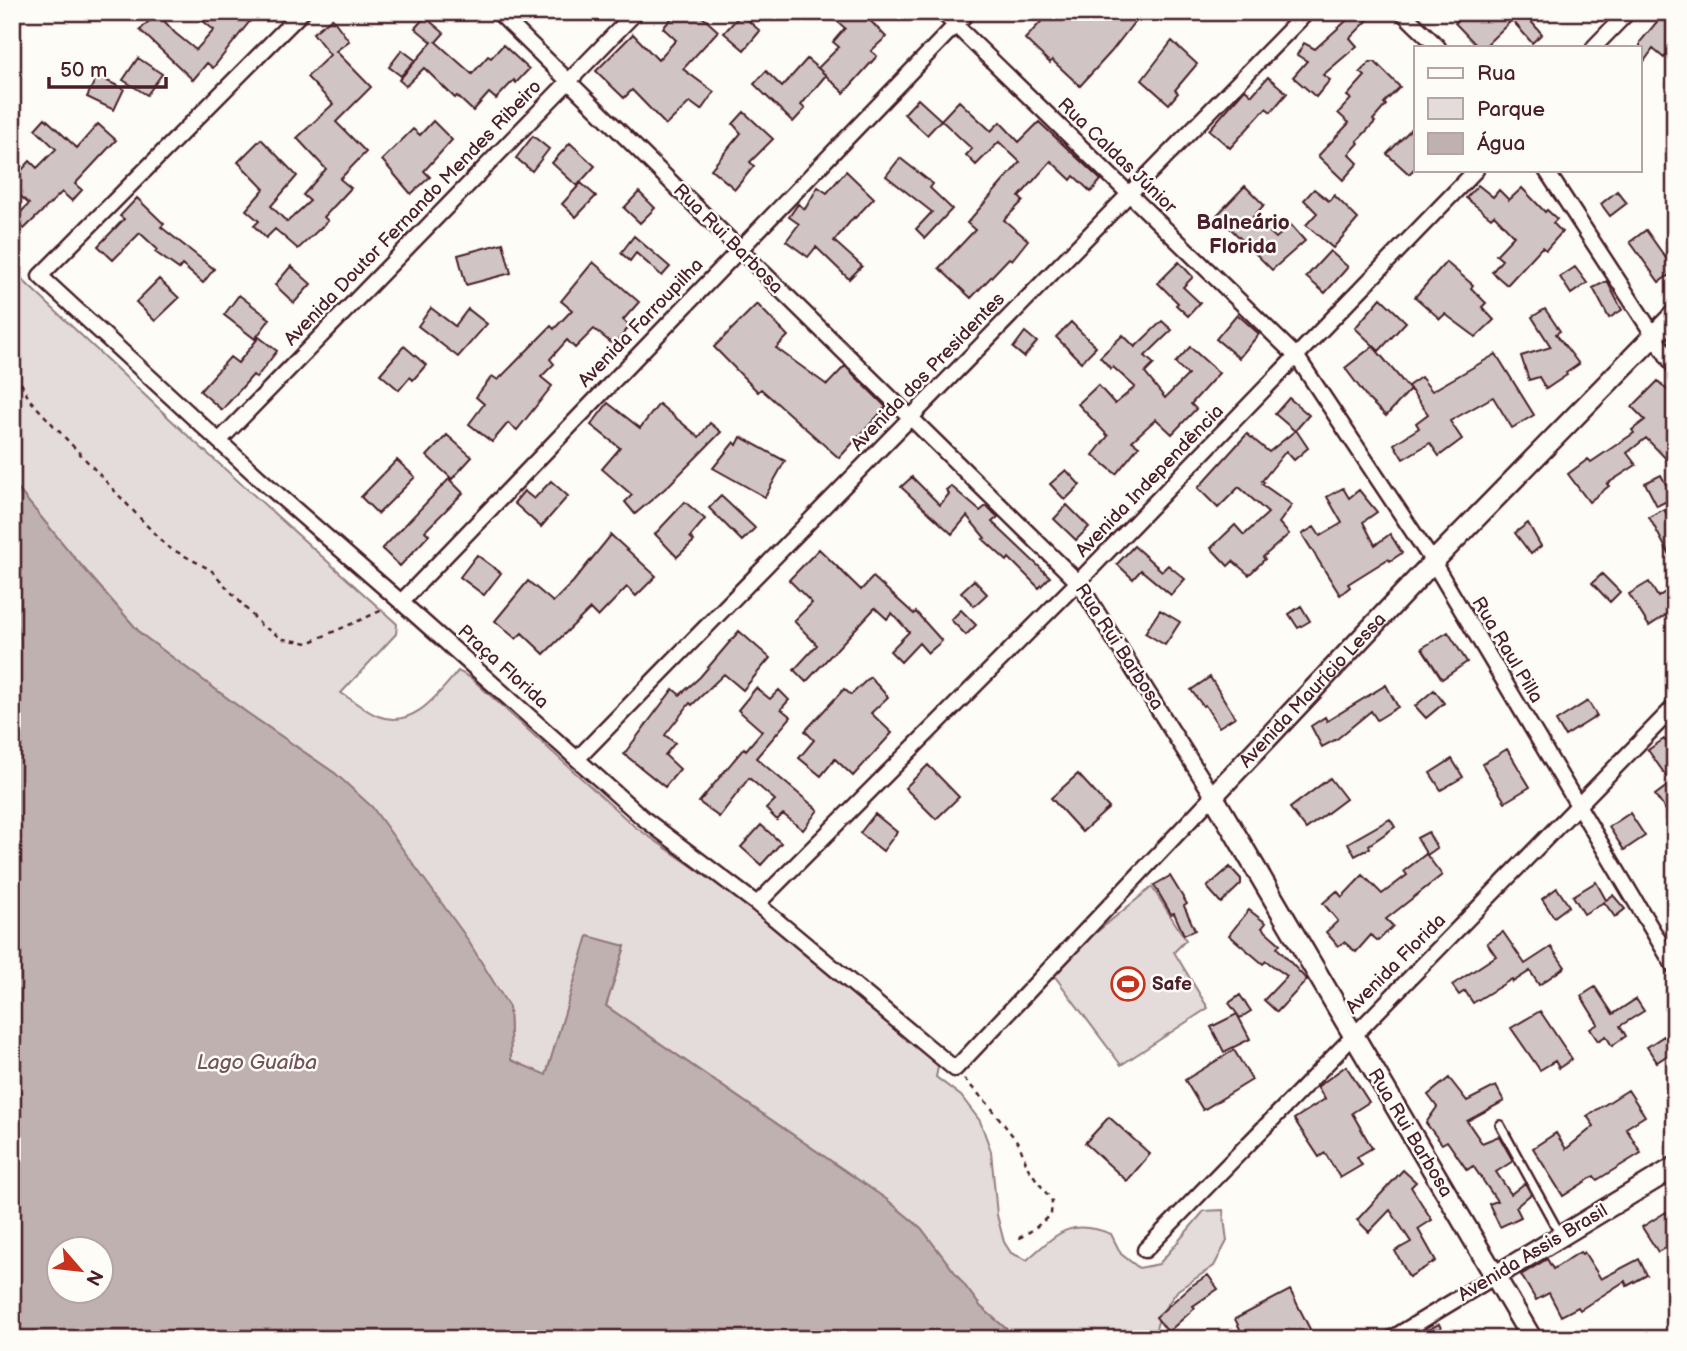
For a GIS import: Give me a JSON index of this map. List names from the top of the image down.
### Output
{
  "streets": {
    "street": [
      "Rua Caldas Júnior",
      "Avenida Doutor Fernando Mendes Ribeiro",
      "Rua Rui Barbosa",
      "Avenida Farroupilha",
      "Avenida dos Presidentes",
      "Avenida Independência",
      "Rua Raul Pilla",
      "Praça Florida",
      "Avenida Maurício Lessa",
      "Avenida Florida",
      "Avenida Assis Brasil"
    ]
  },
  "crossings": [
    ["Rua Caldas Júnior", "Avenida Farroupilha"],
    ["Rua Caldas Júnior", "Avenida dos Presidentes"],
    ["Rua Caldas Júnior", "Avenida Independência"],
    ["Rua Caldas Júnior", "Rua Raul Pilla"],
    ["Avenida Doutor Fernando Mendes Ribeiro", "Rua Rui Barbosa"],
    ["Avenida Doutor Fernando Mendes Ribeiro", "Praça Florida"],
    ["Rua Rui Barbosa", "Avenida Farroupilha"],
    ["Rua Rui Barbosa", "Avenida dos Presidentes"],
    ["Rua Rui Barbosa", "Avenida Independência"],
    ["Rua Rui Barbosa", "Avenida Maurício Lessa"],
    ["Rua Rui Barbosa", "Avenida Florida"],
    ["Rua Rui Barbosa", "Avenida Assis Brasil"],
    ["Avenida Farroupilha", "Praça Florida"],
    ["Avenida dos Presidentes", "Praça Florida"],
    ["Avenida Independência", "Rua Raul Pilla"],
    ["Avenida Independência", "Praça Florida"],
    ["Rua Raul Pilla", "Avenida Maurício Lessa"],
    ["Rua Raul Pilla", "Avenida Florida"],
    ["Praça Florida", "Avenida Maurício Lessa"]
  ],
  "districts": ["Balneário Florida"],
  "water": ["Lago Guaíba"],
  "places": {
    "sports": ["Safe"]
  },
  "legend": ["Rua", "Parque", "Água"],
  "scale_bar": "50 m",
  "north": "bottom right"
}
